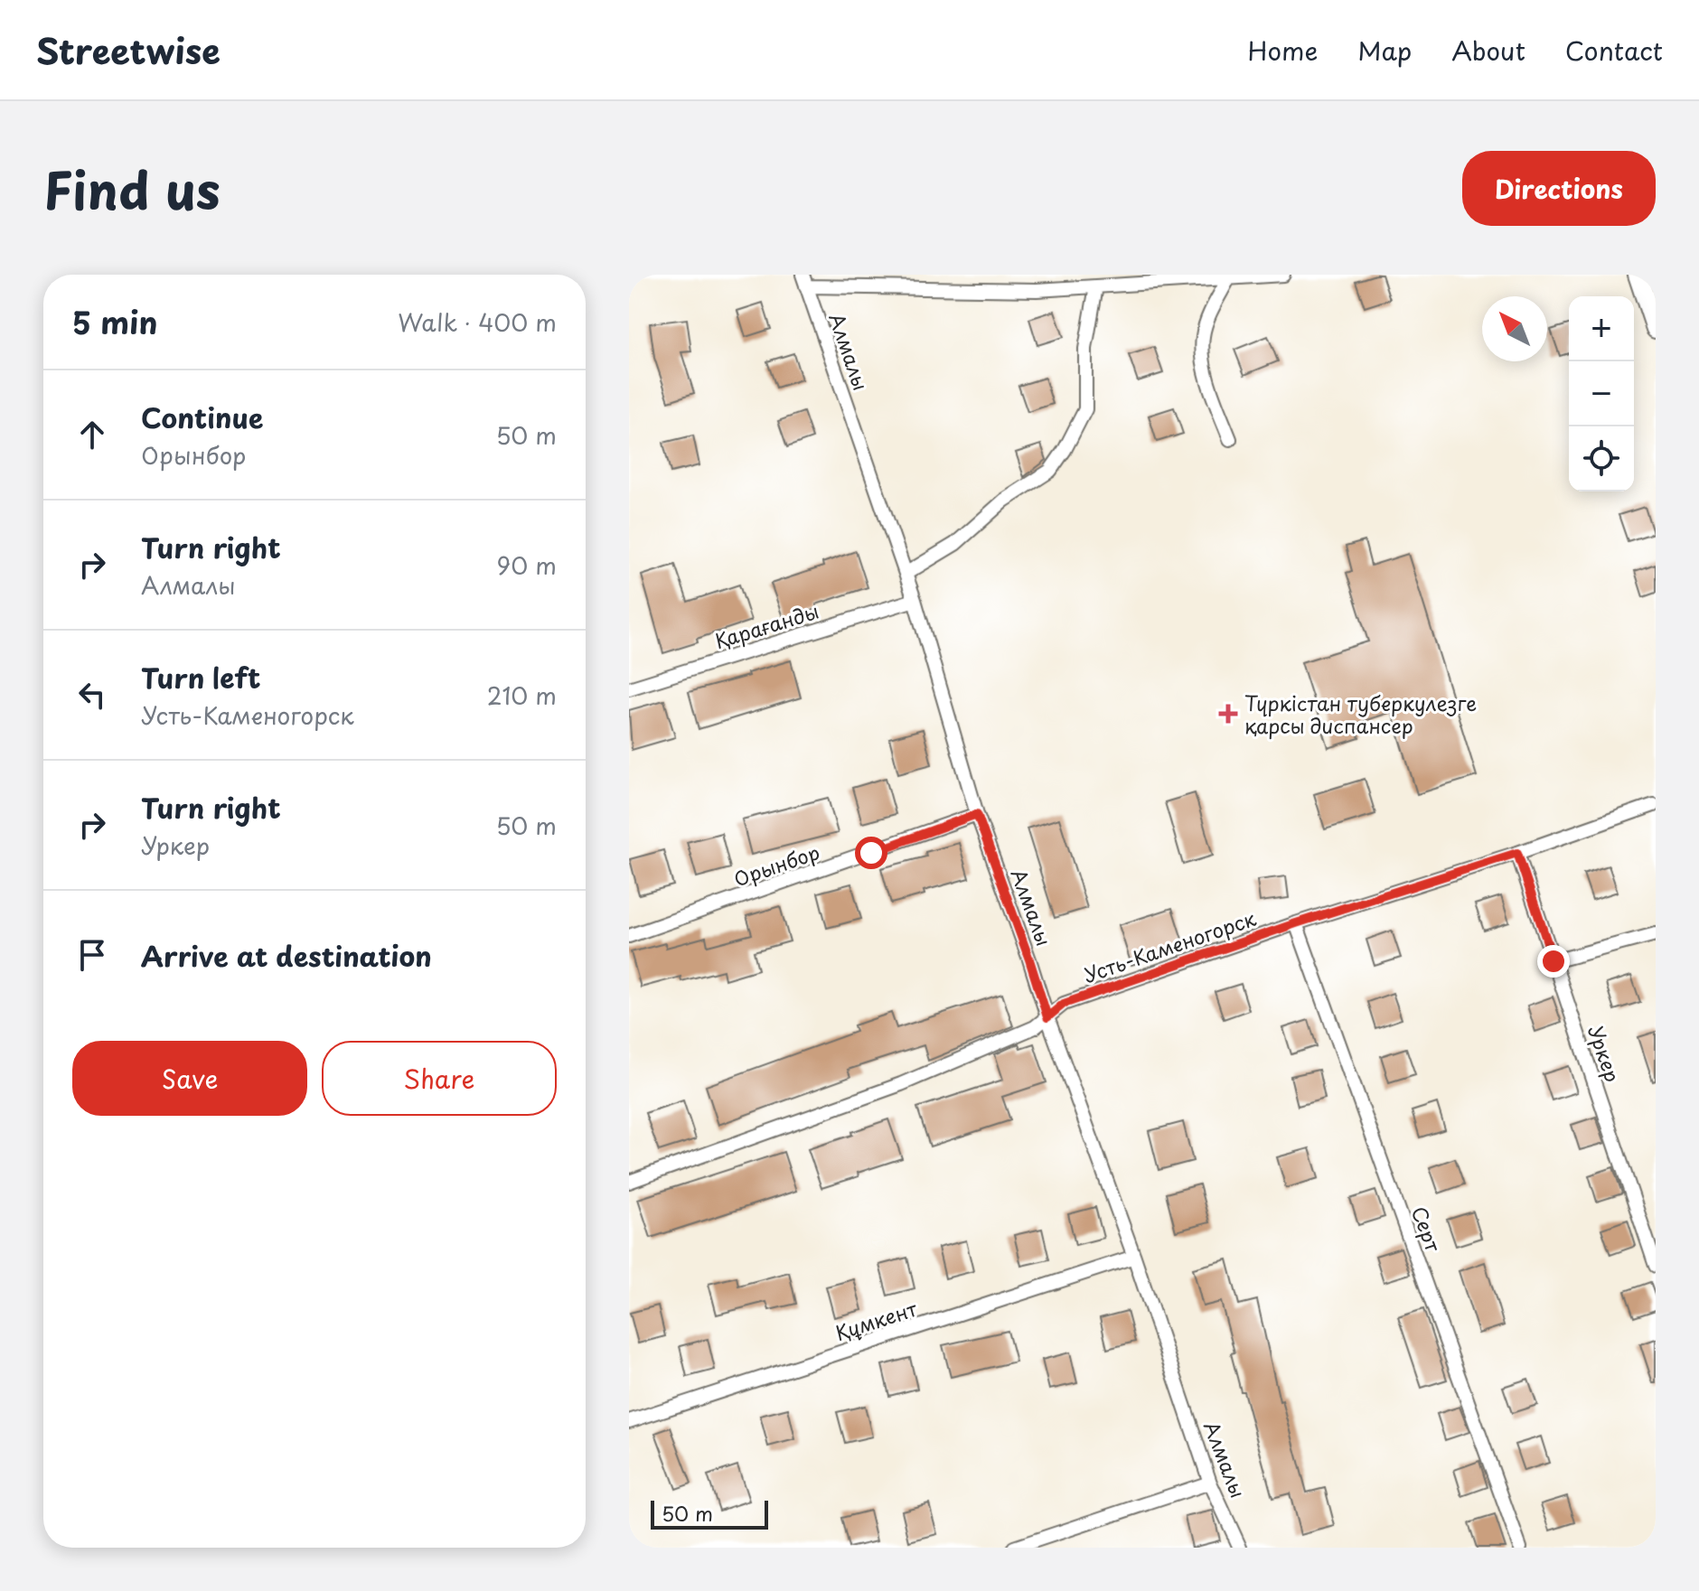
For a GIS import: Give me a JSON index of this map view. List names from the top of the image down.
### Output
{
  "streets": {
    "street": [
      "Алмалы",
      "Қарағанды",
      "Орынбор",
      "Усть-Каменогорск",
      "Уркер",
      "Серт",
      "Құмкент"
    ]
  },
  "crossings": [
    ["Алмалы", "Қарағанды"],
    ["Алмалы", "Орынбор"],
    ["Алмалы", "Усть-Каменогорск"],
    ["Алмалы", "Құмкент"],
    ["Усть-Каменогорск", "Уркер"],
    ["Усть-Каменогорск", "Серт"]
  ],
  "places": {
    "health": ["Түркістан туберкулезге қарсы диспансер"]
  },
  "scale_bar": "50 m",
  "north": "top left",
  "page": {
    "header": "Streetwise",
    "nav": [
      "Home",
      "Map",
      "About",
      "Contact"
    ],
    "title": "Find us",
    "buttons": [
      "Directions",
      ["Save", "Share"]
    ],
    "heading": ["5 min", "Walk · 400 m"],
    "map_buttons": ["+", "−"],
    "list": [
      ["Continue", "Орынбор", "50 m"],
      ["Turn right", "Алмалы", "90 m"],
      ["Turn left", "Усть-Каменогорск", "210 m"],
      ["Turn right", "Уркер", "50 m"],
      "Arrive at destination"
    ],
    "scale": "50 m"
  }
}
